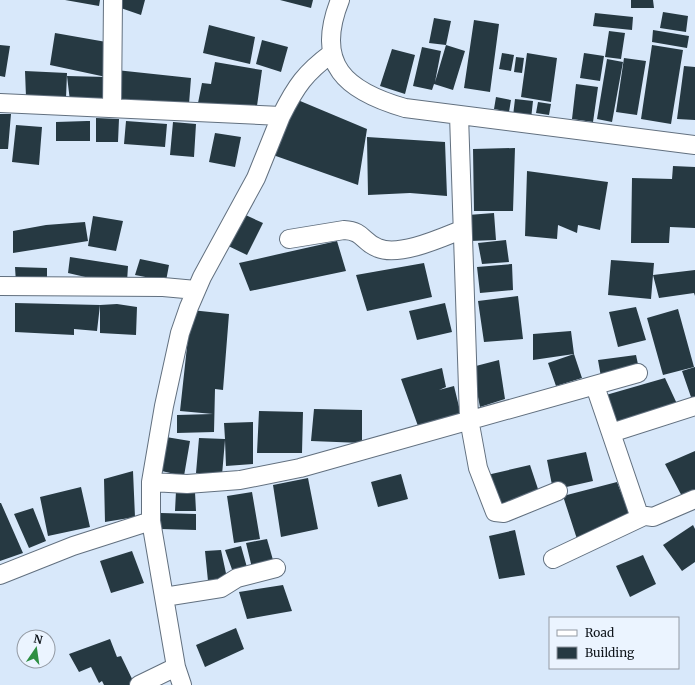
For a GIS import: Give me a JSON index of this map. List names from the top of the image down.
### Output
{
  "legend": ["Road", "Building"],
  "north": "top"
}
